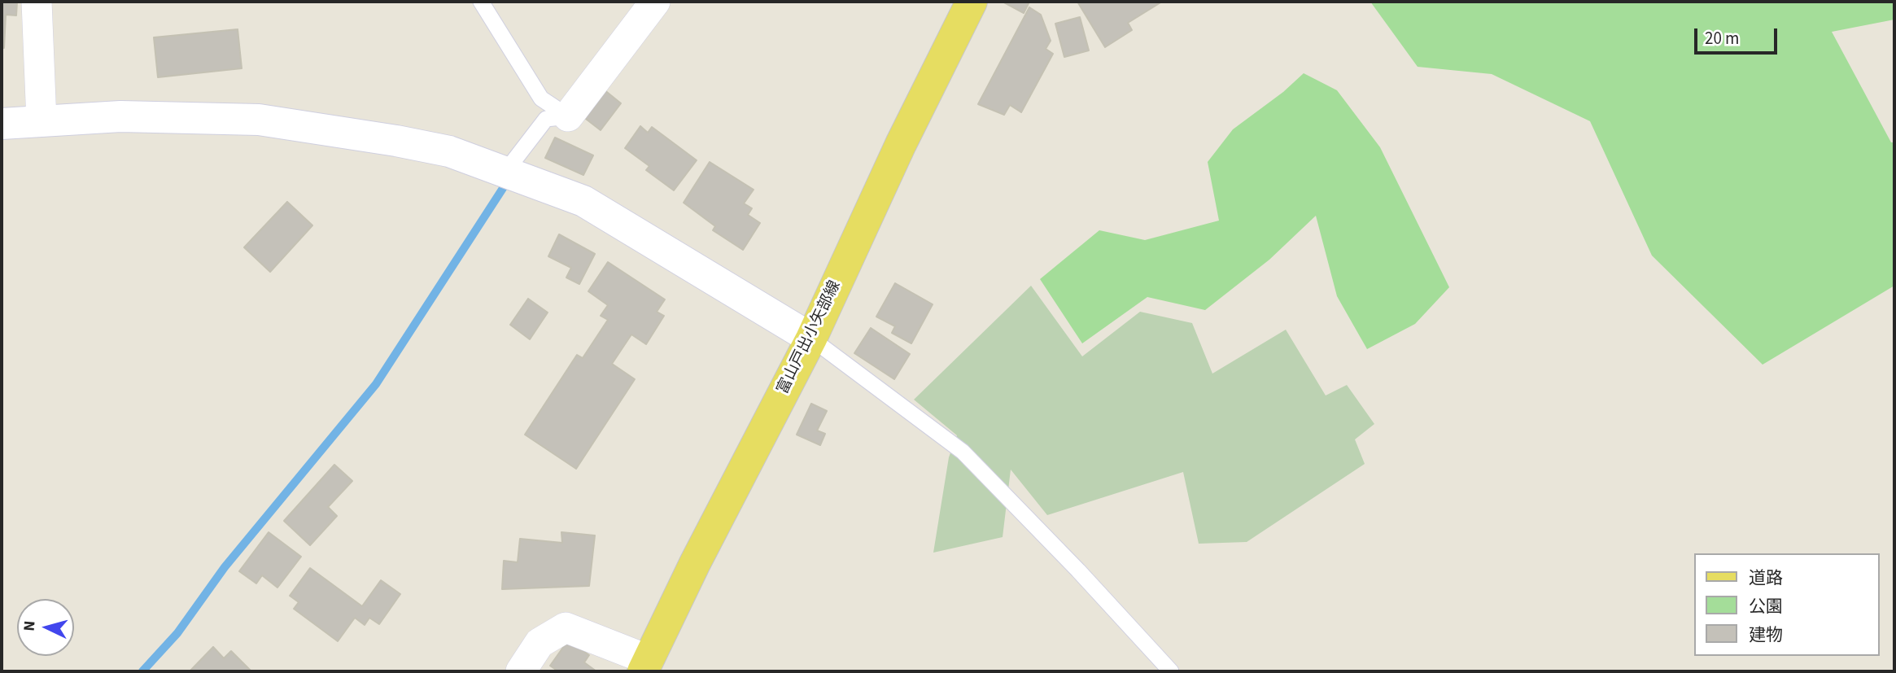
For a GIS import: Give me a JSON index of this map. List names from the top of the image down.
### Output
{
  "streets": {
    "main road": ["富山戸出小矢部線"]
  },
  "legend": ["道路", "公園", "建物"],
  "scale_bar": "20 m",
  "north": "left"
}
